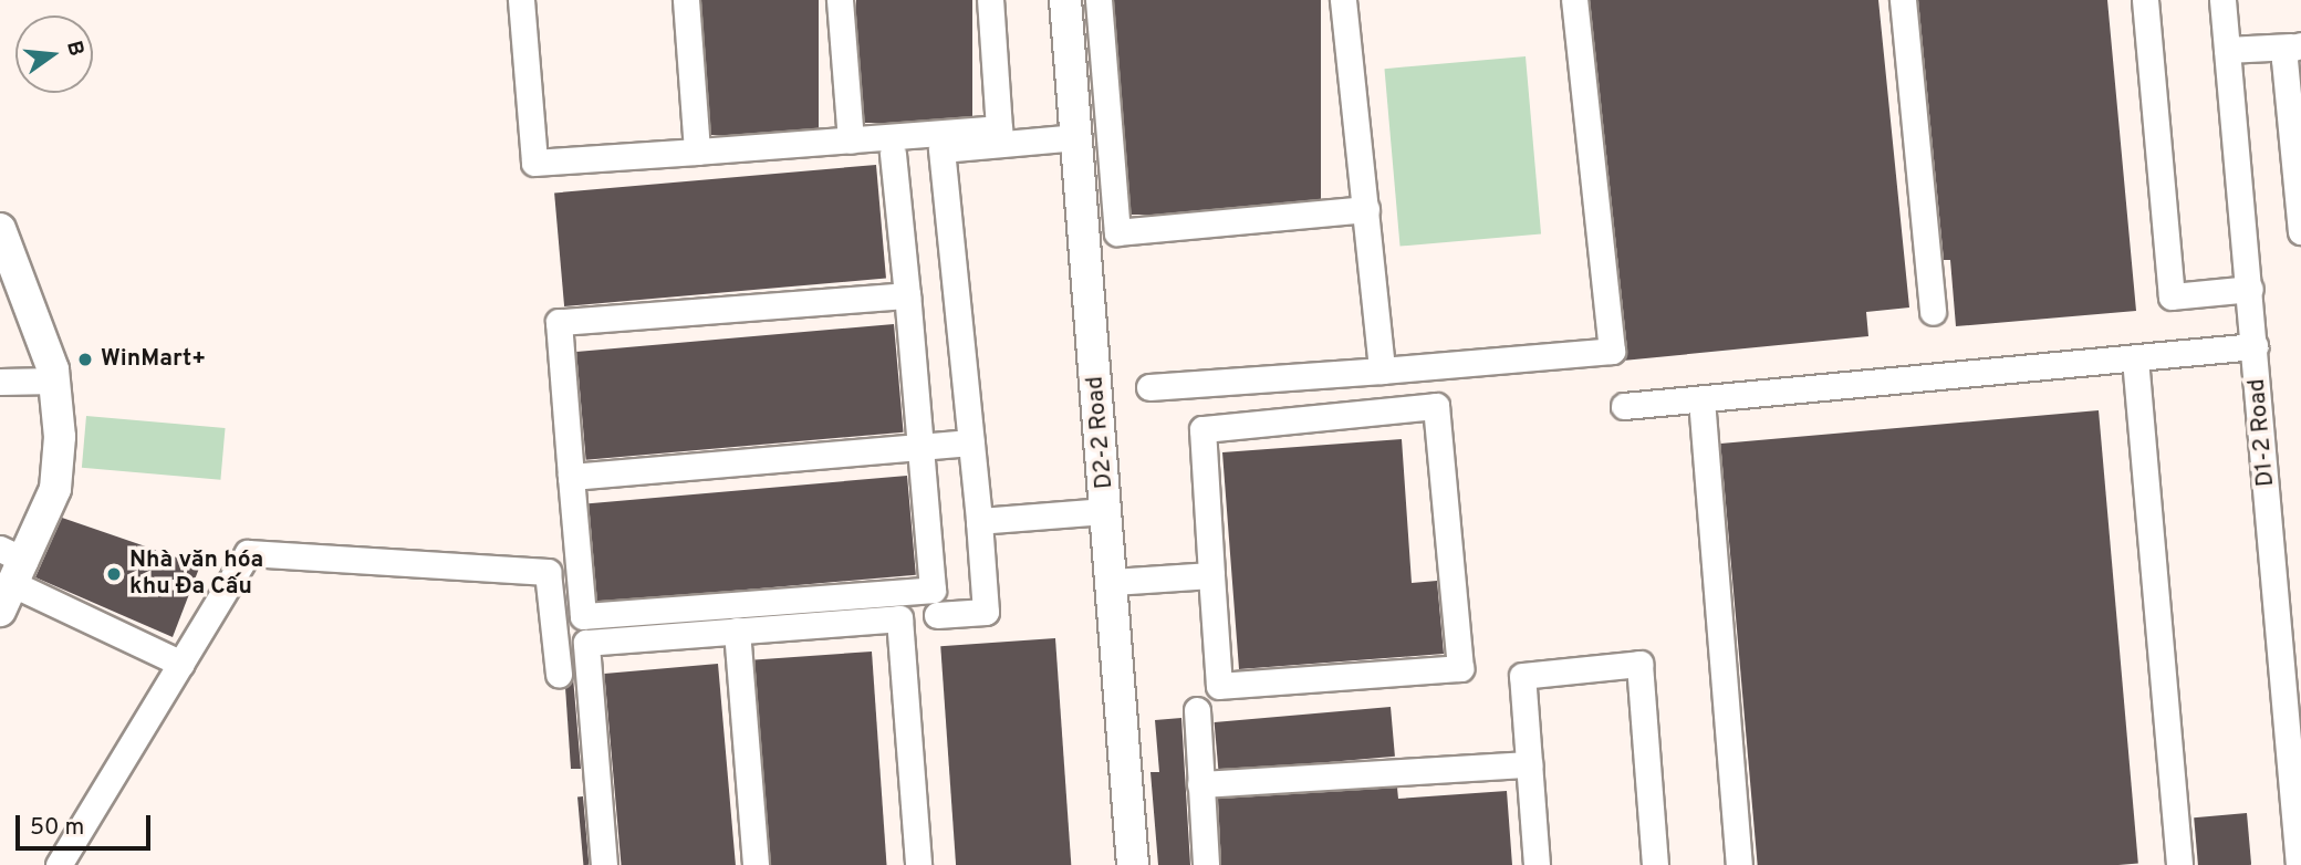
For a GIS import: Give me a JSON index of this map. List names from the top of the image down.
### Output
{
  "streets": {
    "main road": ["D2-2 Road"],
    "street": ["D1-2 Road"]
  },
  "places": ["WinMart+", "Nhà văn hóa khu Đa Cấu"],
  "scale_bar": "50 m",
  "north": "right"
}
